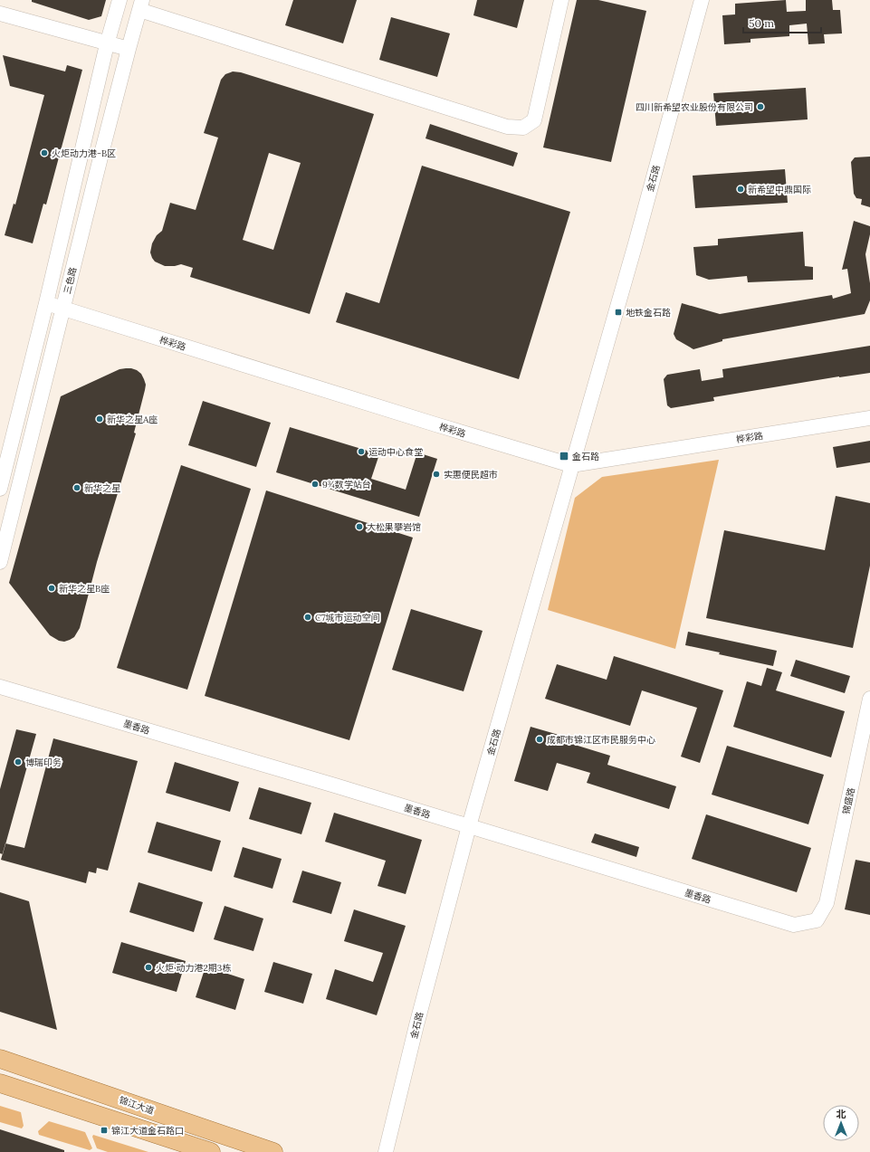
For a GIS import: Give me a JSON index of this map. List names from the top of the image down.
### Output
{
  "streets": {
    "main road": ["锦江大道"],
    "street": [
      "金石路",
      "三色路",
      "桦彩路",
      "墨香路",
      "锦盛路"
    ]
  },
  "crossings": [
    ["金石路", "桦彩路"],
    ["金石路", "墨香路"],
    ["三色路", "桦彩路"],
    ["墨香路", "锦盛路"]
  ],
  "places": {
    "other": [
      "四川新希望农业股份有限公司",
      "火炬动力港-B区",
      "新希望中鼎国际",
      "新华之星A座",
      "运动中心食堂",
      "实惠便民超市",
      "9¾数学站台",
      "新华之星",
      "大松果攀岩馆",
      "新华之星B座",
      "C7城市运动空间",
      "成都市锦江区市民服务中心",
      "博瑞印务",
      "火炬·动力港2期3栋"
    ],
    "transit": ["地铁金石路", "金石路", "锦江大道金石路口"]
  },
  "scale_bar": "50 m",
  "north": "top"
}
